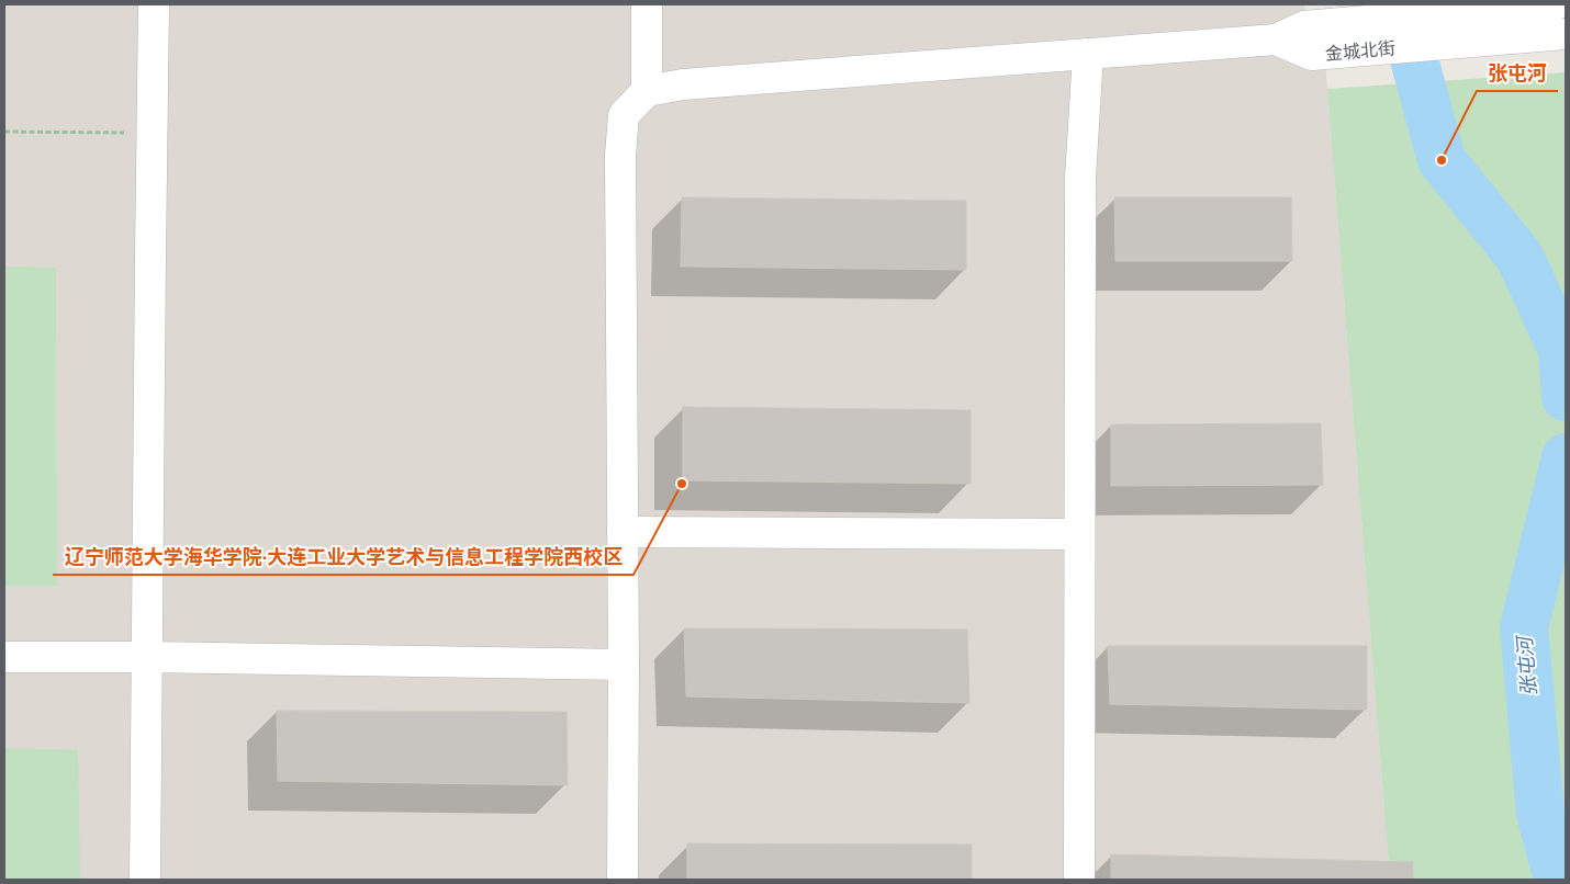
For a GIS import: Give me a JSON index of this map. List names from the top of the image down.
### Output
{
  "streets": {
    "street": ["金城北街"]
  },
  "water": ["张屯河"],
  "places": ["张屯河", "辽宁师范大学海华学院·大连工业大学艺术与信息工程学院西校区"]
}
